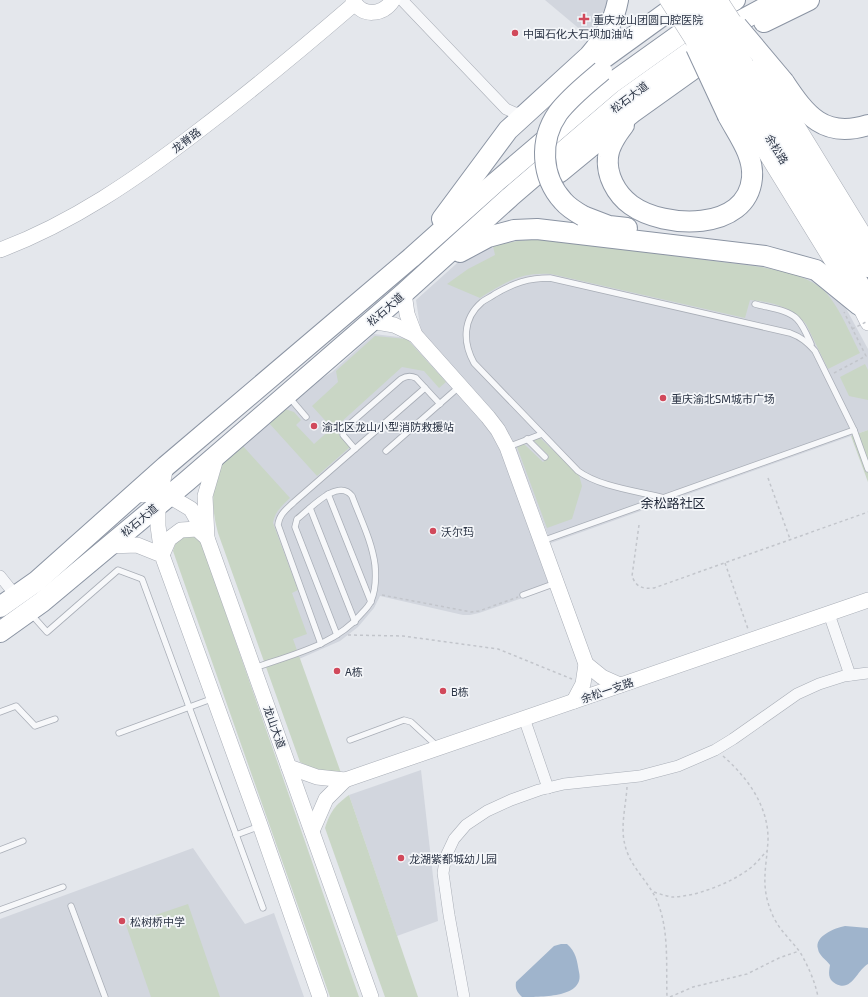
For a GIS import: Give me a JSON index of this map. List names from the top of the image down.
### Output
{
  "streets": {
    "highway": ["松石大道", "余松路"],
    "street": ["龙脊路", "余松一支路", "龙山大道"]
  },
  "crossings": [
    ["松石大道", "龙山大道"]
  ],
  "districts": ["余松路社区"],
  "places": {
    "health": ["重庆龙山团圆口腔医院"],
    "other": [
      "中国石化大石坝加油站",
      "重庆渝北SM城市广场",
      "渝北区龙山小型消防救援站",
      "沃尔玛",
      "A栋",
      "B栋",
      "龙湖紫都城幼儿园",
      "松树桥中学"
    ]
  }
}
